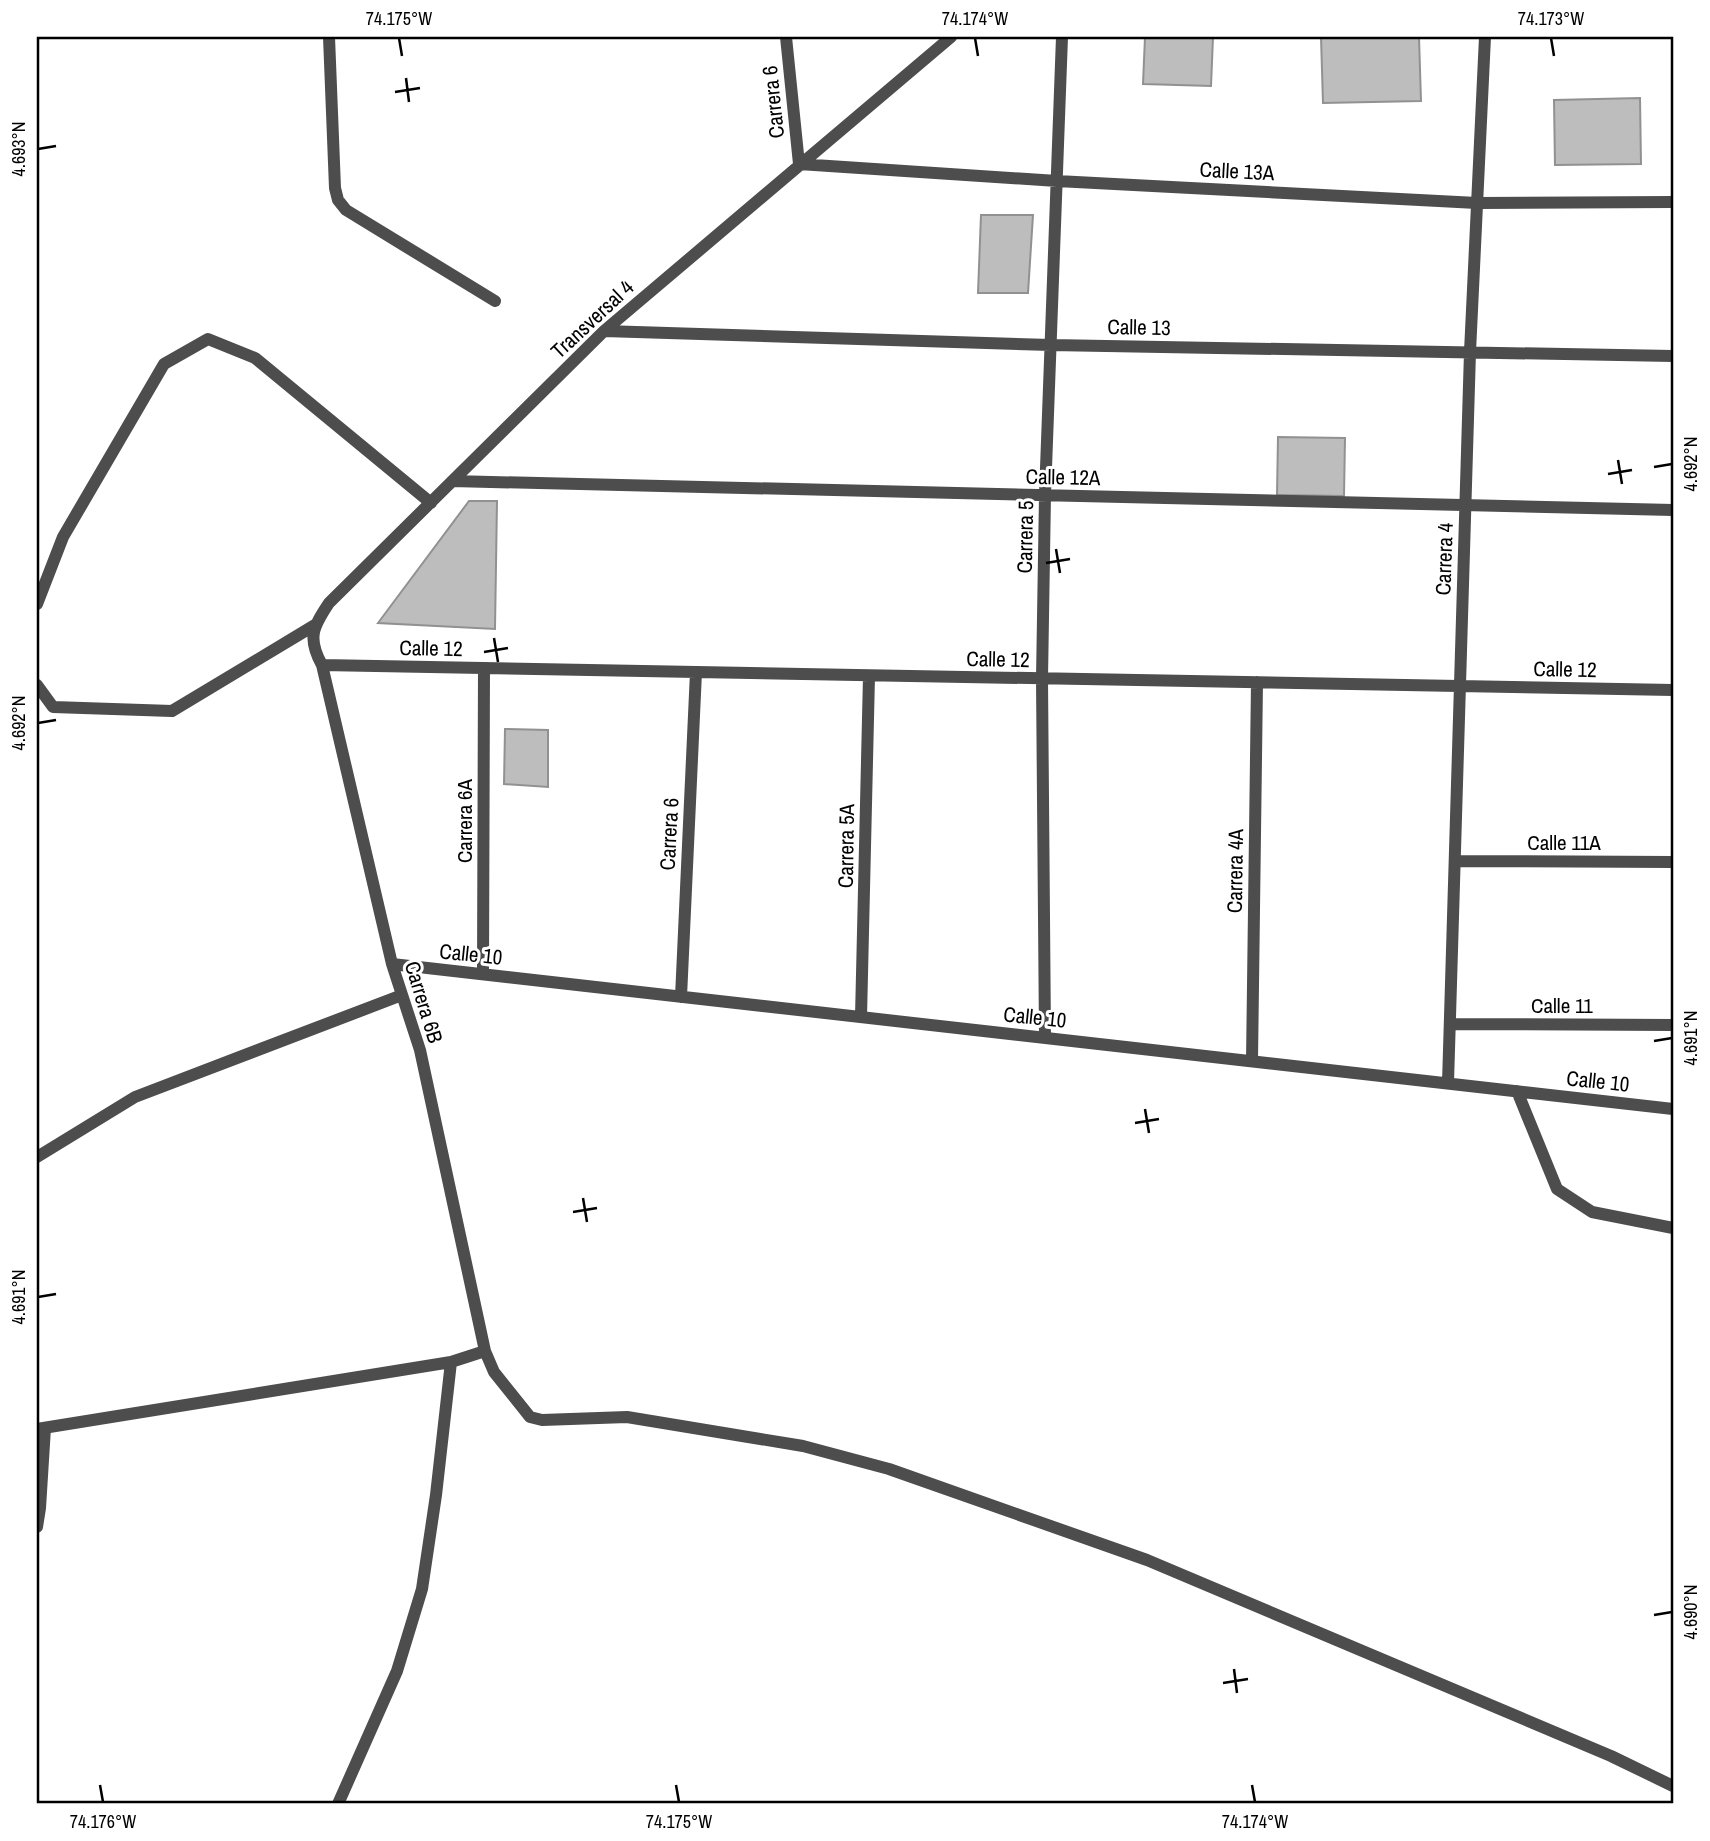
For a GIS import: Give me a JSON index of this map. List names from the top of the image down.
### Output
{
  "streets": {
    "street": [
      "Carrera 6",
      "Calle 13A",
      "Transversal 4",
      "Calle 13",
      "Calle 12A",
      "Carrera 5",
      "Carrera 4",
      "Calle 12",
      "Carrera 6A",
      "Calle 11A",
      "Carrera 5A",
      "Carrera 4A",
      "Calle 10",
      "Carrera 6B",
      "Calle 11"
    ]
  },
  "crossings": [
    ["Carrera 6", "Calle 13A"],
    ["Carrera 6", "Transversal 4"],
    ["Carrera 6", "Calle 12"],
    ["Carrera 6", "Calle 10"],
    ["Calle 13A", "Transversal 4"],
    ["Calle 13A", "Carrera 5"],
    ["Calle 13A", "Carrera 4"],
    ["Transversal 4", "Calle 13"],
    ["Transversal 4", "Calle 12A"],
    ["Calle 13", "Carrera 5"],
    ["Calle 13", "Carrera 4"],
    ["Calle 12A", "Carrera 5"],
    ["Calle 12A", "Carrera 4"],
    ["Carrera 5", "Calle 12"],
    ["Carrera 5", "Calle 10"],
    ["Carrera 4", "Calle 12"],
    ["Carrera 4", "Calle 11A"],
    ["Carrera 4", "Calle 10"],
    ["Carrera 4", "Calle 11"],
    ["Calle 12", "Carrera 6A"],
    ["Calle 12", "Carrera 5A"],
    ["Calle 12", "Carrera 4A"],
    ["Calle 12", "Carrera 6B"],
    ["Carrera 6A", "Calle 10"],
    ["Carrera 5A", "Calle 10"],
    ["Carrera 4A", "Calle 10"],
    ["Calle 10", "Carrera 6B"]
  ],
  "coordinates": [
    "74.175°W",
    "74.174°W",
    "74.173°W",
    "4.693°N",
    "4.692°N",
    "4.691°N",
    "4.690°N",
    "74.176°W"
  ]
}
